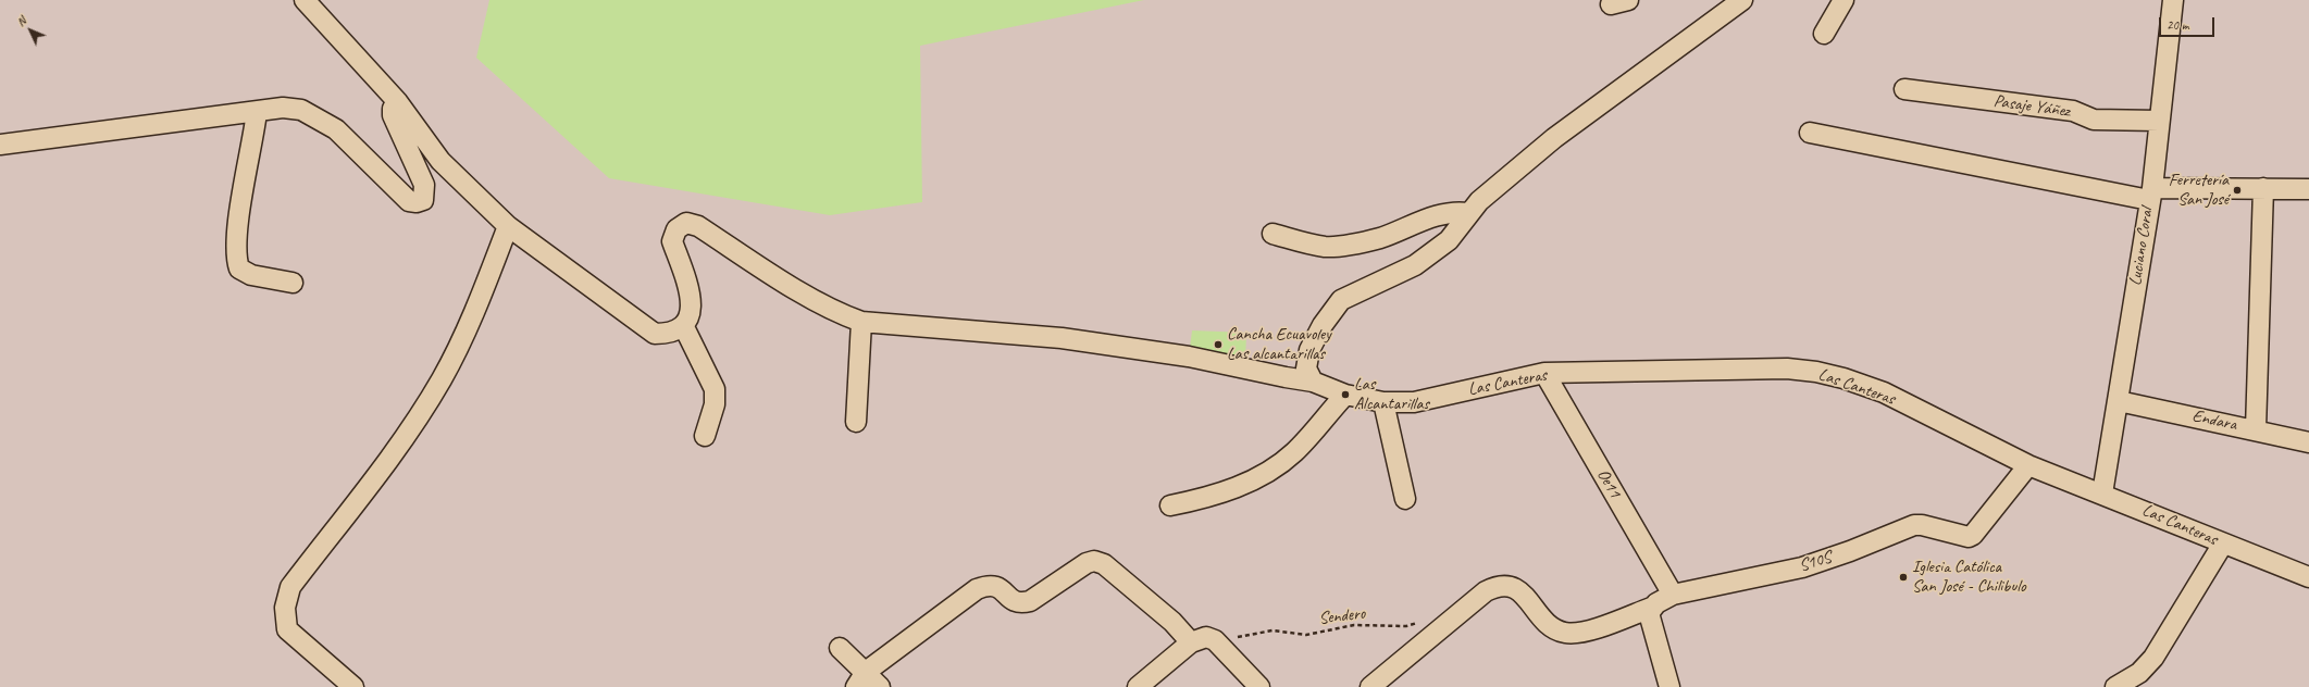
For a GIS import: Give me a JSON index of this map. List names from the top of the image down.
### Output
{
  "streets": {
    "street": [
      "Pasaje Yáñez",
      "Luciano Coral",
      "Las Canteras",
      "Endara",
      "Oe11",
      "S10S"
    ],
    "path": ["Sendero"]
  },
  "crossings": [
    ["Pasaje Yáñez", "Luciano Coral"],
    ["Luciano Coral", "Las Canteras"],
    ["Luciano Coral", "Endara"],
    ["Las Canteras", "Oe11"],
    ["Las Canteras", "S10S"],
    ["Oe11", "S10S"]
  ],
  "places": [
    "Ferretería San José",
    "Cancha Ecuavoley Las alcantarillas",
    "Las Alcantarillas",
    "Iglesia Católica San José - Chilibulo"
  ],
  "scale_bar": "20 m",
  "north": "top left"
}
